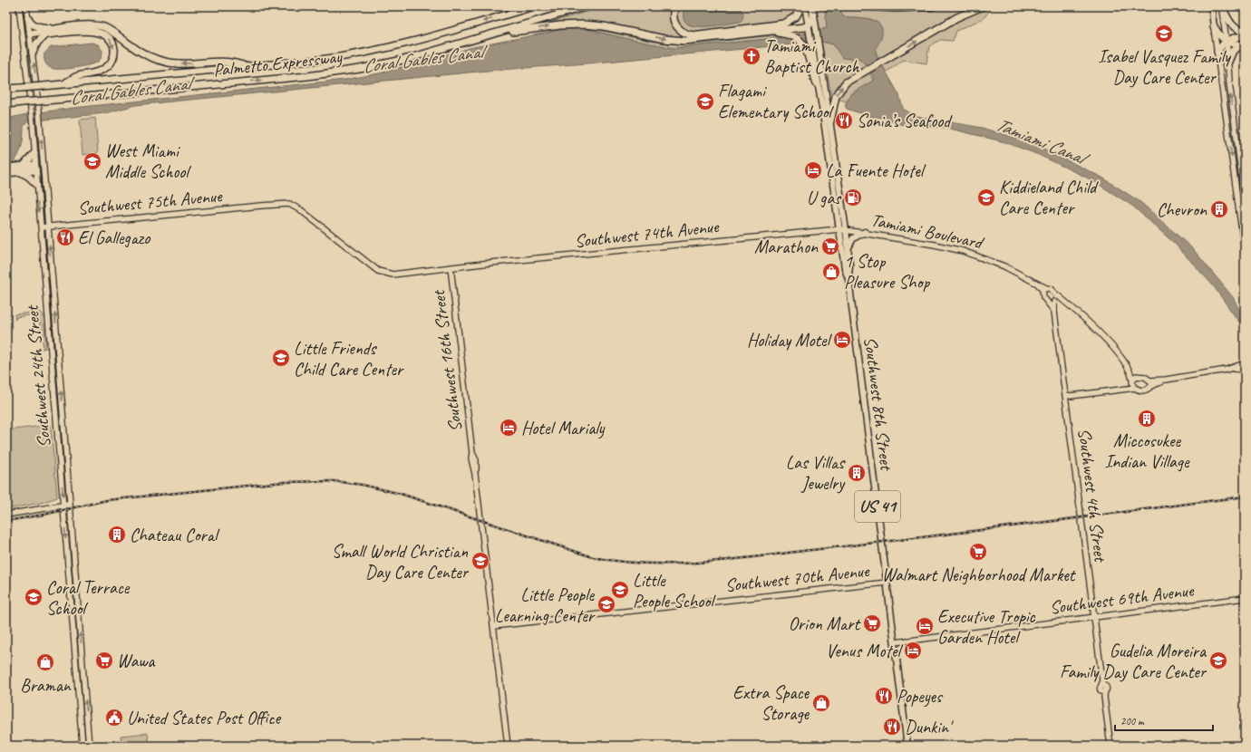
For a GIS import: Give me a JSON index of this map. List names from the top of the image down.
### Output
{
  "streets": {
    "highway": ["Palmetto Expressway", "Southwest 8th Street", "US 41"],
    "street": [
      "Southwest 75th Avenue",
      "Tamiami Boulevard",
      "Southwest 74th Avenue",
      "Southwest 16th Street",
      "Southwest 24th Street",
      "Southwest 4th Street",
      "Southwest 70th Avenue",
      "Southwest 69th Avenue"
    ]
  },
  "crossings": [
    ["Southwest 75th Avenue", "Southwest 74th Avenue"],
    ["Southwest 75th Avenue", "Southwest 16th Street"],
    ["Southwest 75th Avenue", "Southwest 24th Street"],
    ["Tamiami Boulevard", "Southwest 74th Avenue"],
    ["Tamiami Boulevard", "Southwest 8th Street"],
    ["Tamiami Boulevard", "Southwest 4th Street"],
    ["Southwest 74th Avenue", "Southwest 16th Street"],
    ["Southwest 74th Avenue", "Southwest 8th Street"],
    ["Southwest 16th Street", "Southwest 70th Avenue"],
    ["Southwest 8th Street", "Southwest 70th Avenue"],
    ["Southwest 8th Street", "Southwest 69th Avenue"],
    ["Southwest 4th Street", "Southwest 69th Avenue"]
  ],
  "water": ["Coral Gables Canal", "Tamiami Canal"],
  "places": {
    "school or university": [
      "Isabel Vasquez Family Day Care Center",
      "Flagami Elementary School",
      "West Miami Middle School",
      "Kiddieland Child Care Center",
      "Little Friends Child Care Center",
      "Small World Christian Day Care Center",
      "Little People School",
      "Coral Terrace School",
      "Little People Learning Center",
      "Gudelia Moreira Family Day Care Center"
    ],
    "church": ["Tamiami Baptist Church"],
    "restaurant": [
      "Sonia’s Seafood",
      "El Gallegazo",
      "Popeyes",
      "Dunkin'"
    ],
    "hotel": [
      "La Fuente Hotel",
      "Holiday Motel",
      "Hotel Marialy",
      "Executive Tropic Garden Hotel",
      "Venus Motel"
    ],
    "fuel station": ["U gas"],
    "building": [
      "Chevron",
      "Miccosukee Indian Village",
      "Las Villas Jewelry",
      "Chateau Coral"
    ],
    "supermarket": [
      "Marathon",
      "Walmart Neighborhood Market",
      "Orion Mart",
      "Wawa"
    ],
    "shop": ["1 Stop Pleasure Shop", "Braman", "Extra Space Storage"],
    "public building": ["United States Post Office"]
  },
  "scale_bar": "200 m"
}
